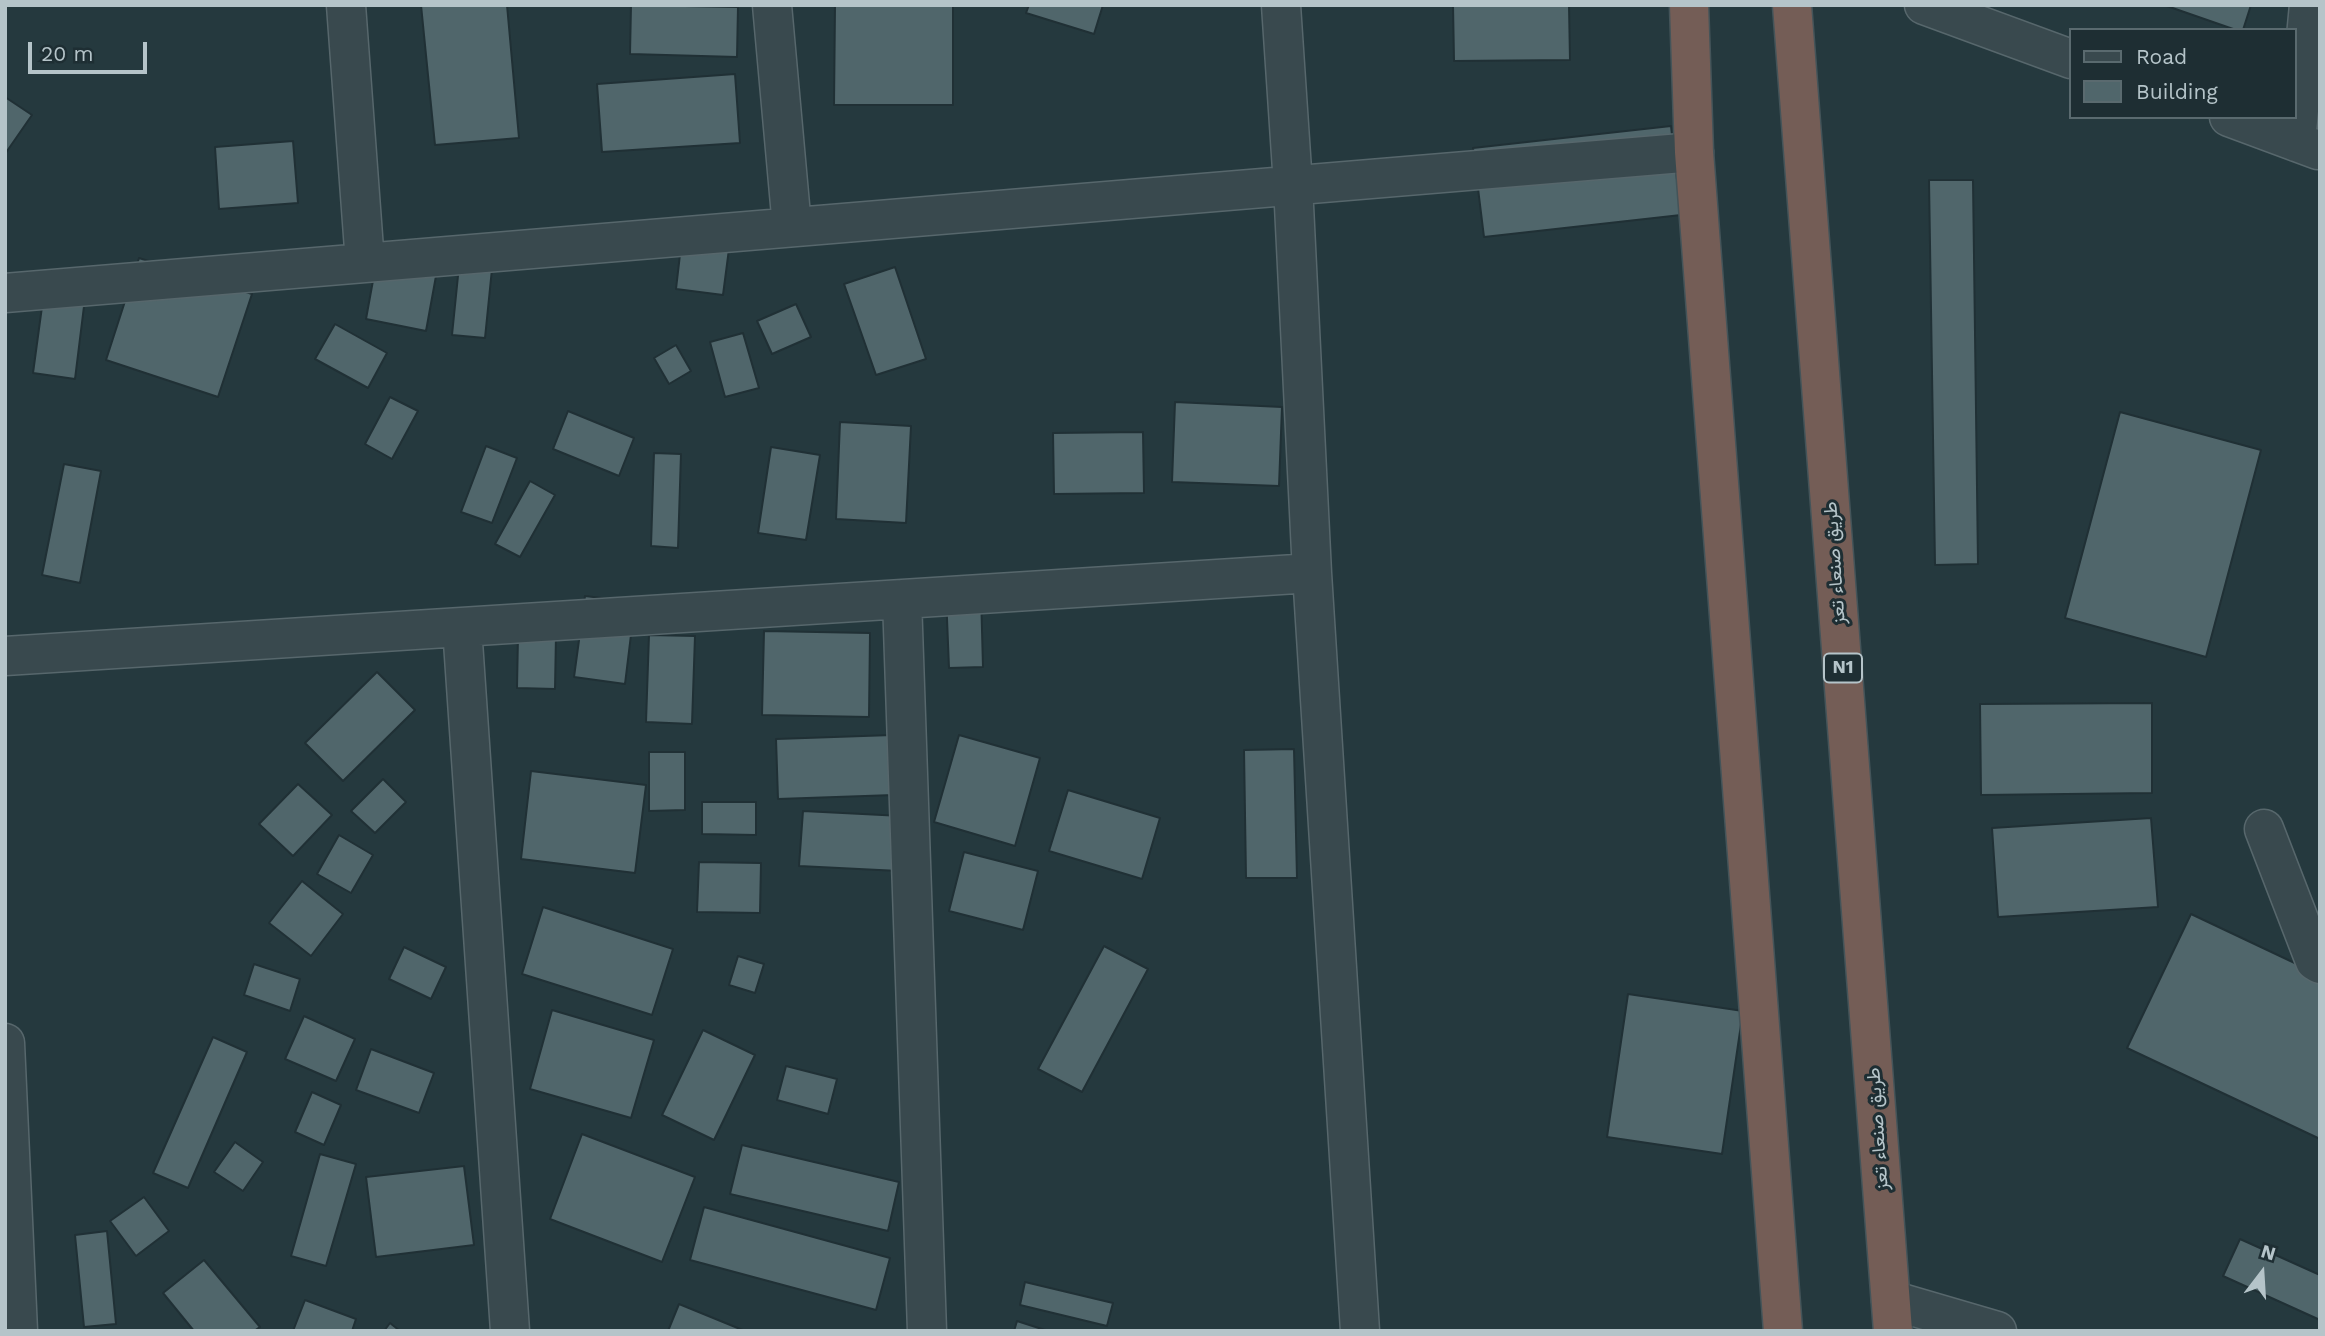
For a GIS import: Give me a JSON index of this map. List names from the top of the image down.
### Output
{
  "streets": {
    "highway": ["طريق صنعاء تعز", "N1"]
  },
  "legend": ["Road", "Building"],
  "scale_bar": "20 m",
  "north": "top"
}
